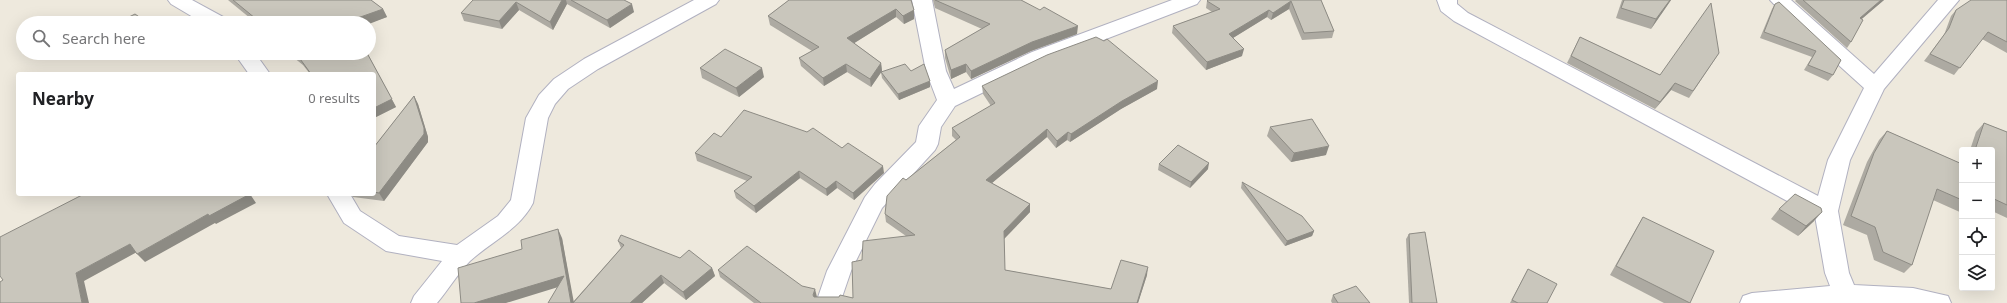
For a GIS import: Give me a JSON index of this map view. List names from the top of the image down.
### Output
{
  "page": {
    "search": "Search here",
    "heading": ["Nearby", "0 results"],
    "map_buttons": ["+", "−"]
  }
}
